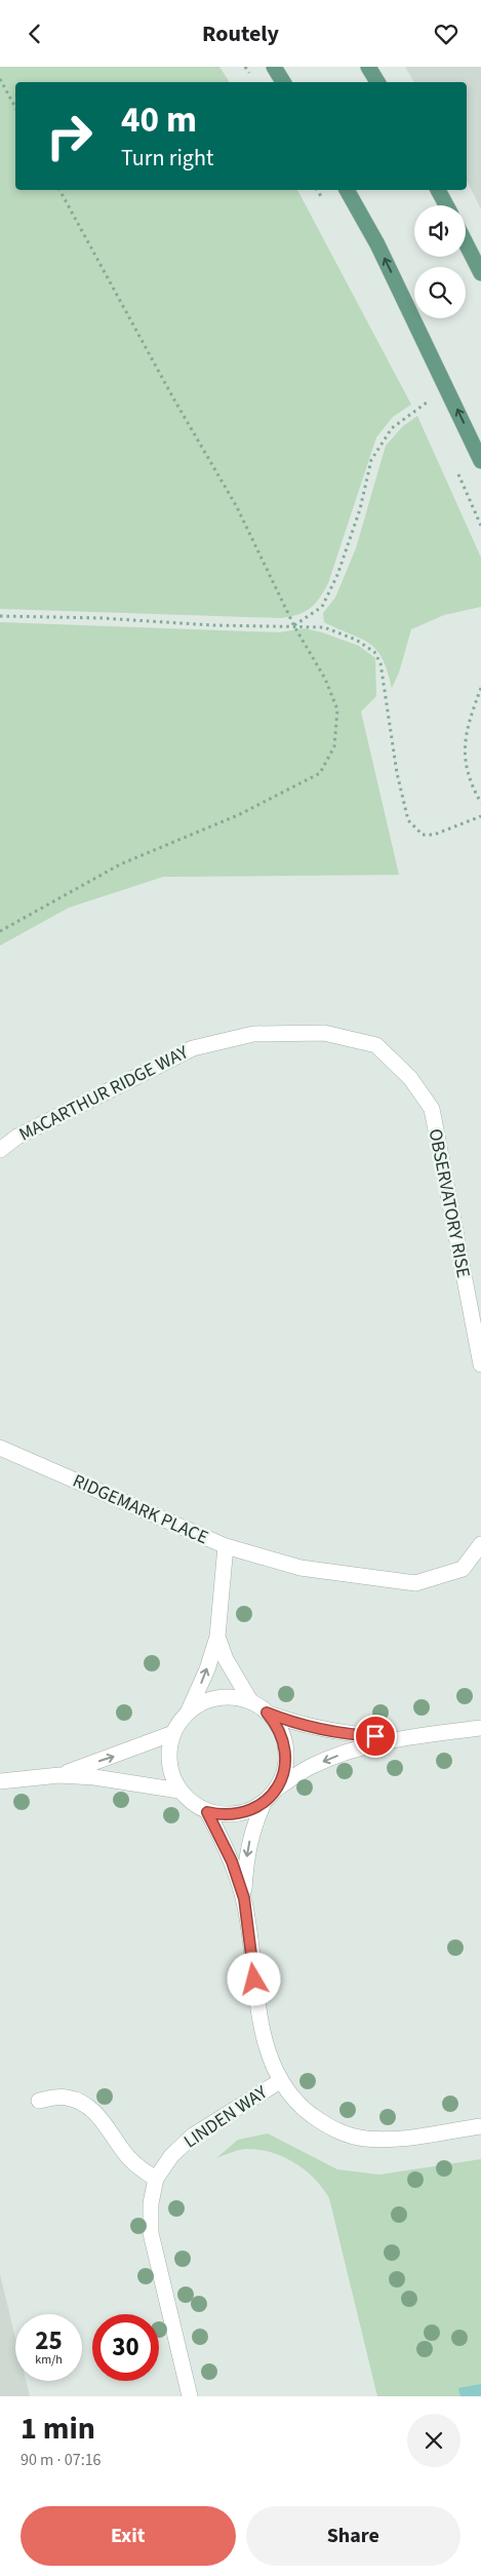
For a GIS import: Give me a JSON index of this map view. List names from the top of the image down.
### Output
{
  "streets": {
    "street": [
      "MACARTHUR RIDGE WAY",
      "OBSERVATORY RISE",
      "RIDGEMARK PLACE",
      "LINDEN WAY"
    ]
  },
  "crossings": [
    ["MACARTHUR RIDGE WAY", "OBSERVATORY RISE"],
    ["RIDGEMARK PLACE", "LINDEN WAY"]
  ],
  "page": {
    "header": "Routely",
    "turn": ["40 m", "Turn right"],
    "speed": "25 km/h",
    "limit": "30",
    "heading": ["1 min", "90 m · 07:16"],
    "buttons": ["Exit", "Share"]
  }
}
